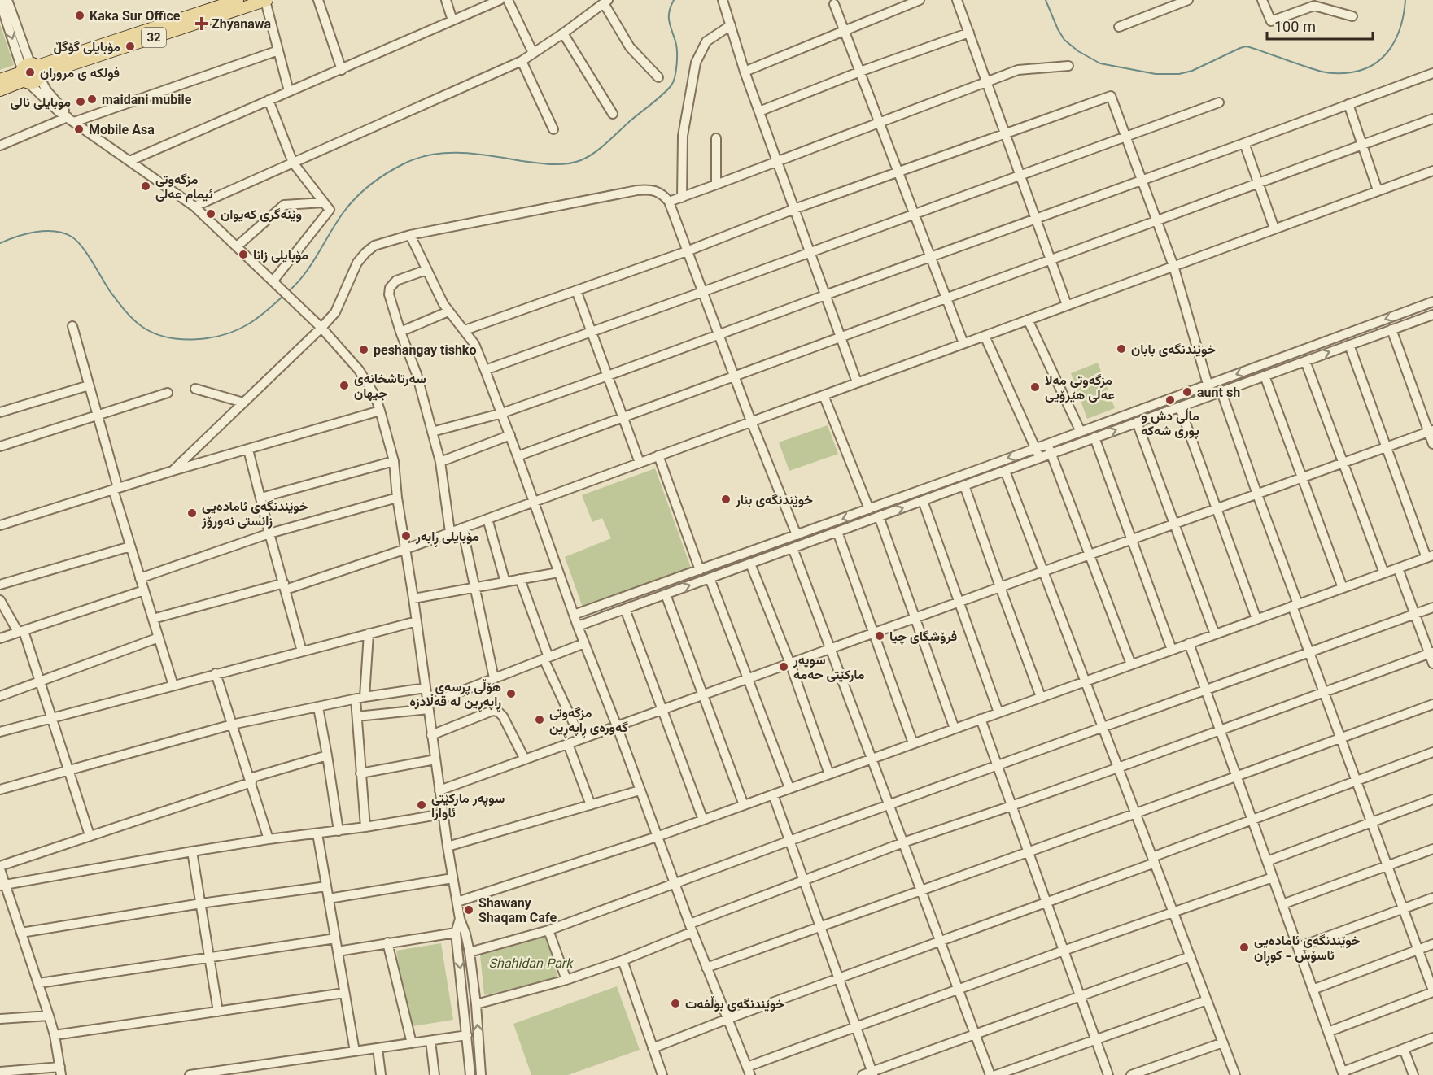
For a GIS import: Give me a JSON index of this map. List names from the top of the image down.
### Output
{
  "streets": {
    "main road": ["32"]
  },
  "parks": ["Shahidan Park"],
  "places": {
    "other": [
      "Kaka Sur Office",
      "مۆبایلی گۆگڵ",
      "فولکه ی مروران",
      "maidani mubile",
      "موبايلى نالى",
      "Mobile Asa",
      "مزگەوتی ئیمام عەلی",
      "وێنەگری کەیوان",
      "مۆبایلی زانا",
      "خوێندنگەی بابان",
      "peshangay tishko",
      "سەرتاشخانەی جیهان",
      "مزگەوتی مەلا عەلی هێرۆیی",
      "aunt sh",
      "ماڵی دش و پوری شەکە",
      "خوێندنگەی بنار",
      "خوێندنگەی ئامادەیی زانستی نەورۆز",
      "مۆبایلی ڕابەر",
      "فرۆشگای چیا",
      "سوپەر مارکێتی حەمە",
      "هۆڵی پرسەی ڕاپەڕین لە قەڵادزە",
      "مزگەوتی گەورەی ڕاپەڕین",
      "سوپەر مارکێتی ئاوارا",
      "Shawany Shaqam Cafe",
      "خوێندنگەی ئامادەیی ئاسۆس - کوڕان",
      "خوێندنگەی بوڵفەت"
    ],
    "health": ["Zhyanawa"]
  },
  "scale_bar": "100 m"
}
